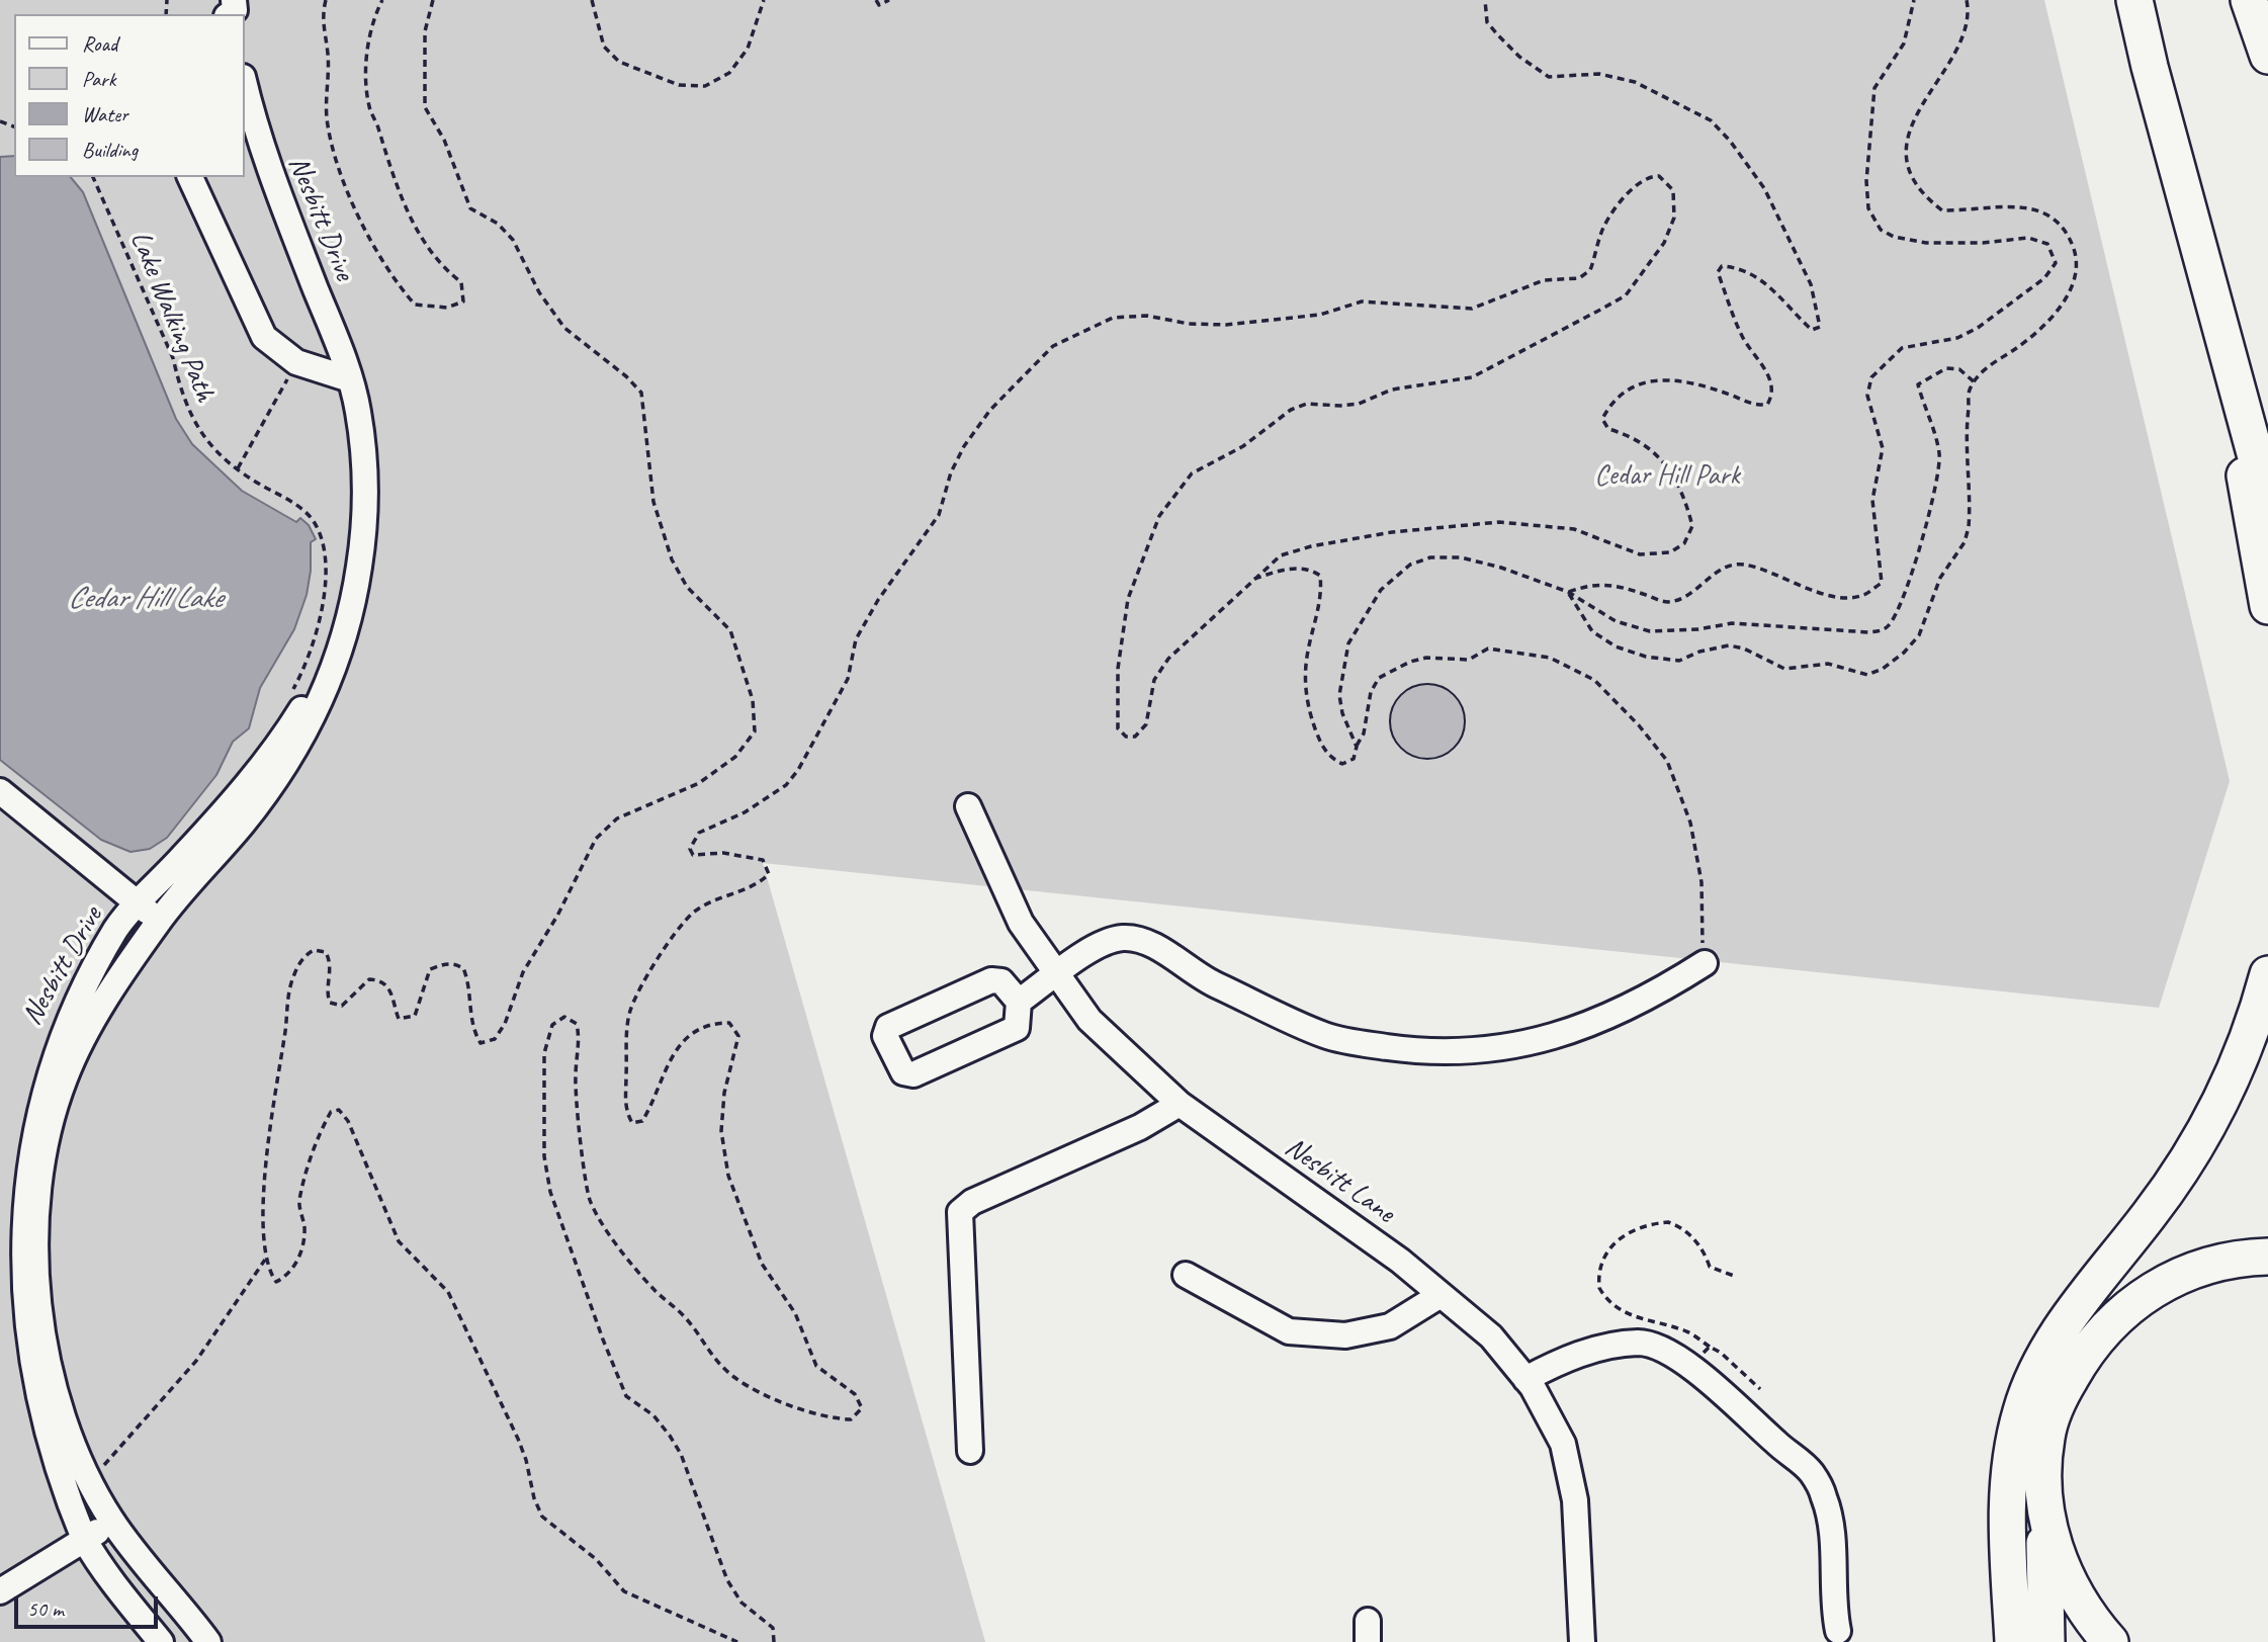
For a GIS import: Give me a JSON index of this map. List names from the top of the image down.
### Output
{
  "streets": {
    "street": ["Nesbitt Drive", "Nesbitt Lane"],
    "path": ["Lake Walking Path"]
  },
  "water": ["Cedar Hill Lake"],
  "parks": ["Cedar Hill Park"],
  "legend": [
    "Road",
    "Park",
    "Water",
    "Building"
  ],
  "scale_bar": "50 m"
}
